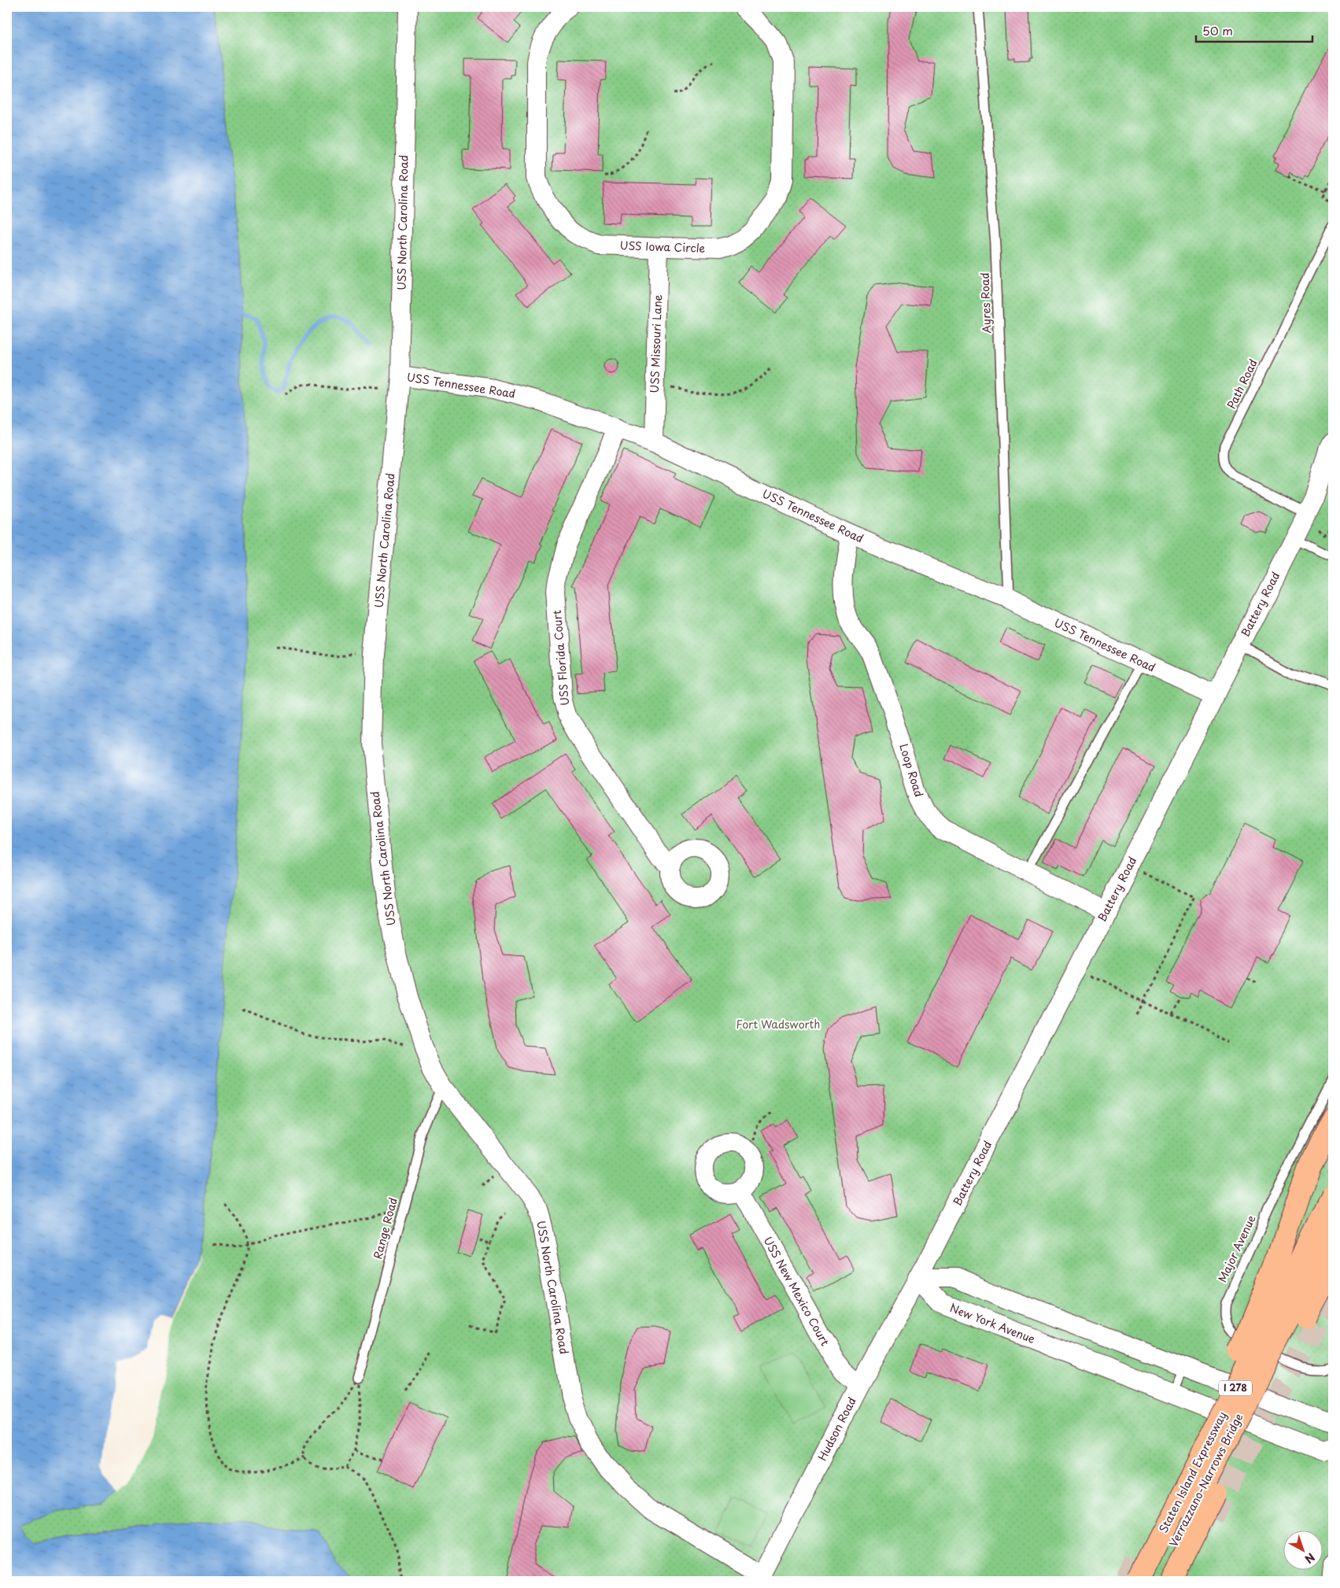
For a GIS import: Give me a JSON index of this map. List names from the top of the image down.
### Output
{
  "streets": {
    "highway": ["I 278", "Staten Island Expressway", "Verrazzano-Narrows Bridge"],
    "street": [
      "USS North Carolina Road",
      "USS Iowa Circle",
      "USS Missouri Lane",
      "USS Tennessee Road",
      "Battery Road",
      "USS Florida Court",
      "Loop Road",
      "USS New Mexico Court",
      "New York Avenue",
      "Hudson Road"
    ],
    "lane": [
      "Ayres Road",
      "Path Road",
      "Range Road",
      "Major Avenue"
    ]
  },
  "crossings": [
    ["USS North Carolina Road", "USS Tennessee Road"],
    ["USS North Carolina Road", "Range Road"],
    ["USS North Carolina Road", "Hudson Road"],
    ["USS Iowa Circle", "USS Missouri Lane"],
    ["Ayres Road", "USS Tennessee Road"],
    ["USS Missouri Lane", "USS Tennessee Road"],
    ["Path Road", "Battery Road"],
    ["USS Tennessee Road", "Battery Road"],
    ["USS Tennessee Road", "USS Florida Court"],
    ["USS Tennessee Road", "Loop Road"],
    ["Battery Road", "Loop Road"],
    ["Battery Road", "New York Avenue"],
    ["Battery Road", "Hudson Road"],
    ["USS New Mexico Court", "Hudson Road"],
    ["New York Avenue", "Hudson Road"]
  ],
  "parks": ["Fort Wadsworth"],
  "scale_bar": "50 m",
  "north": "bottom right"
}
